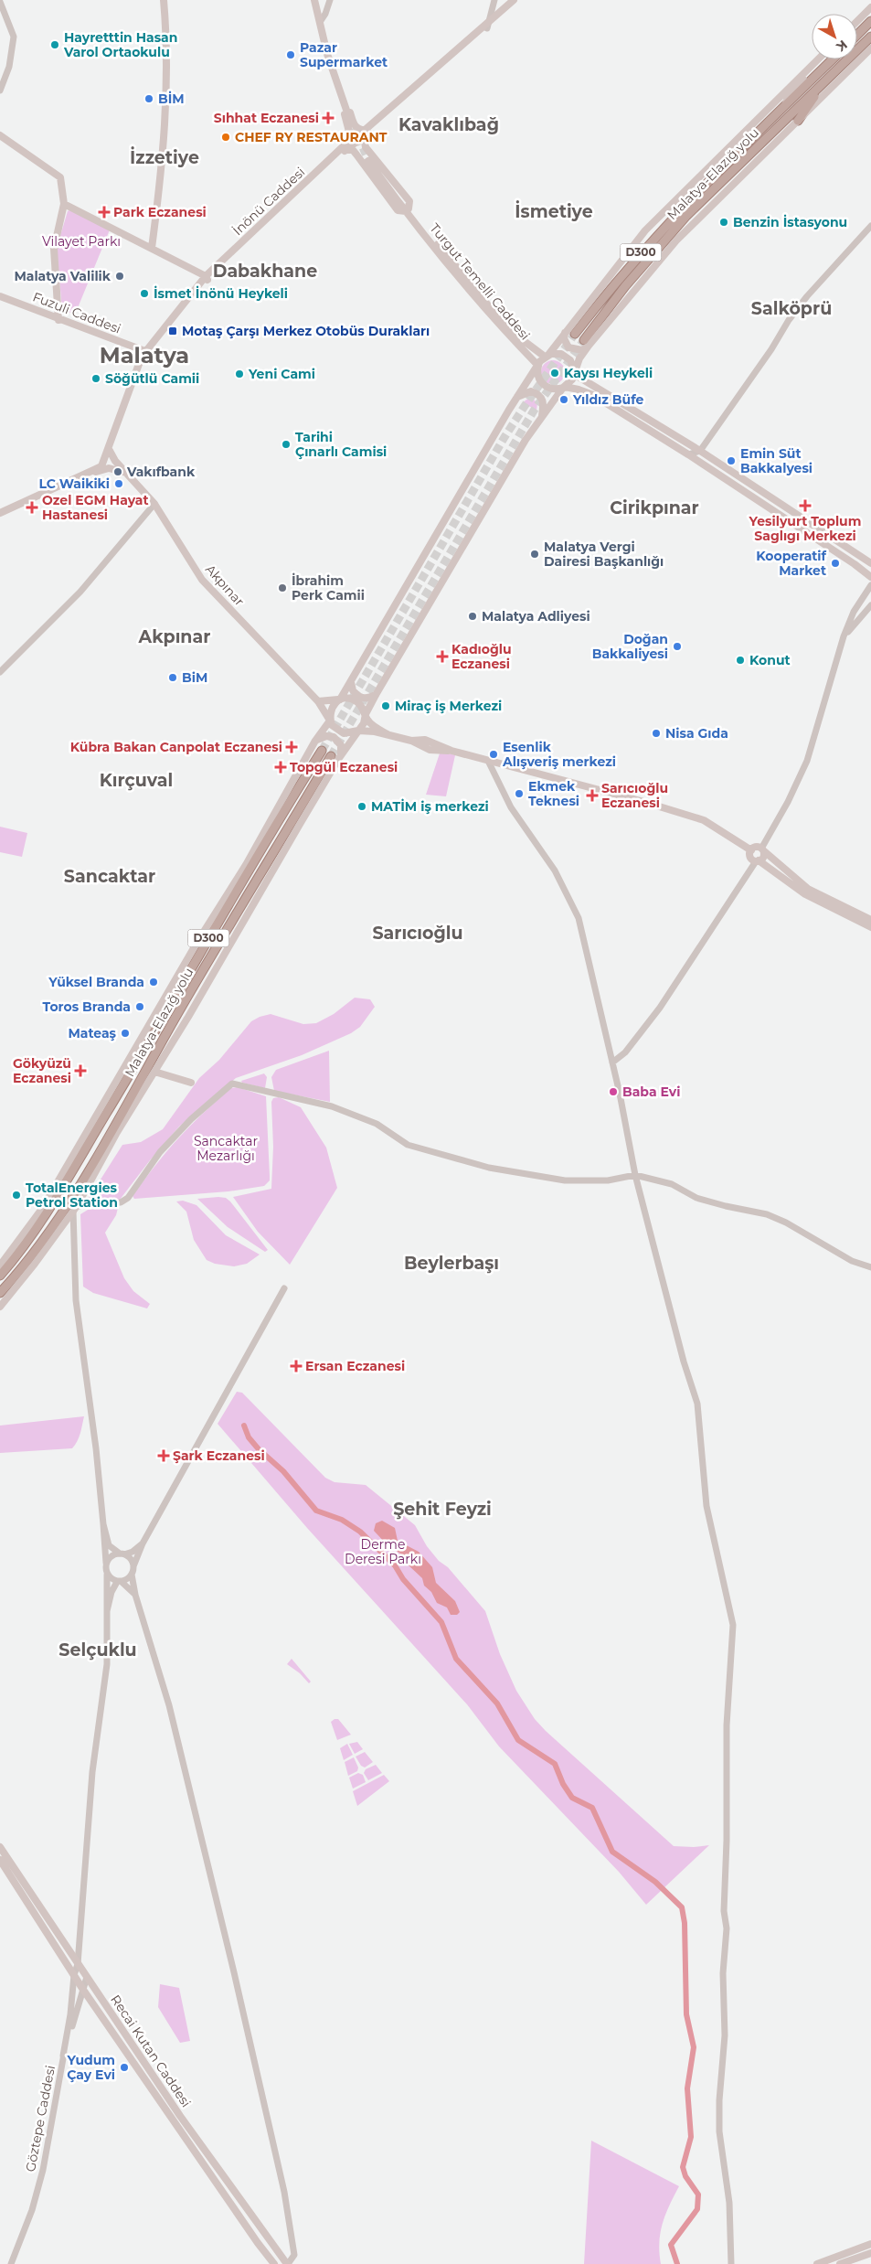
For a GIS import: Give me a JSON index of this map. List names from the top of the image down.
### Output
{
  "streets": {
    "highway": ["Malatya-Elazığ yolu", "D300"],
    "main road": [
      "İnönü Caddesi",
      "Turgut Temelli Caddesi",
      "Fuzuli Caddesi",
      "Akpınar",
      "Recai Kutan Caddesi"
    ],
    "street": ["Göztepe Caddesi"]
  },
  "crossings": [
    ["İnönü Caddesi", "Turgut Temelli Caddesi"],
    ["İnönü Caddesi", "Fuzuli Caddesi"],
    ["Recai Kutan Caddesi", "Göztepe Caddesi"]
  ],
  "districts": [
    "Kavaklıbağ",
    "İzzetiye",
    "İsmetiye",
    "Dabakhane",
    "Salköprü",
    "Malatya",
    "Cirikpınar",
    "Akpınar",
    "Kırçuval",
    "Sancaktar",
    "Sarıcıoğlu",
    "Beylerbaşı",
    "Şehit Feyzi",
    "Selçuklu"
  ],
  "parks": ["Vilayet Parkı", "Sancaktar Mezarlığı", "Derme Deresi Parkı"],
  "places": {
    "other": [
      "Hayretttin Hasan Varol Ortaokulu",
      "Pazar Supermarket",
      "BİM",
      "CHEF RY RESTAURANT",
      "Benzin İstasyonu",
      "Malatya Valilik",
      "İsmet İnönü Heykeli",
      "Kaysı Heykeli",
      "Yeni Cami",
      "Söğütlü Camii",
      "Yıldız Büfe",
      "Tarihi Çınarlı Camisi",
      "Emin Süt Bakkalyesi",
      "Vakıfbank",
      "LC Waikiki",
      "Malatya Vergi Dairesi Başkanlığı",
      "Kooperatif Market",
      "İbrahim Perk Camii",
      "Malatya Adliyesi",
      "Doğan Bakkaliyesi",
      "Konut",
      "BiM",
      "Miraç iş Merkezi",
      "Nisa Gıda",
      "Esenlik Alışveriş merkezi",
      "Ekmek Teknesi",
      "MATİM iş merkezi",
      "Yüksel Branda",
      "Toros Branda",
      "Mateaş",
      "Baba Evi",
      "TotalEnergies Petrol Station",
      "Yudum Çay Evi"
    ],
    "health": [
      "Sıhhat Eczanesi",
      "Park Eczanesi",
      "Yesilyurt Toplum Saglıgı Merkezi",
      "Ozel EGM Hayat Hastanesi",
      "Kadıoğlu Eczanesi",
      "Kübra Bakan Canpolat Eczanesi",
      "Topgül Eczanesi",
      "Sarıcıoğlu Eczanesi",
      "Gökyüzü Eczanesi",
      "Ersan Eczanesi",
      "Şark Eczanesi"
    ],
    "transit": ["Motaş Çarşı Merkez Otobüs Durakları"]
  },
  "north": "bottom right"
}
